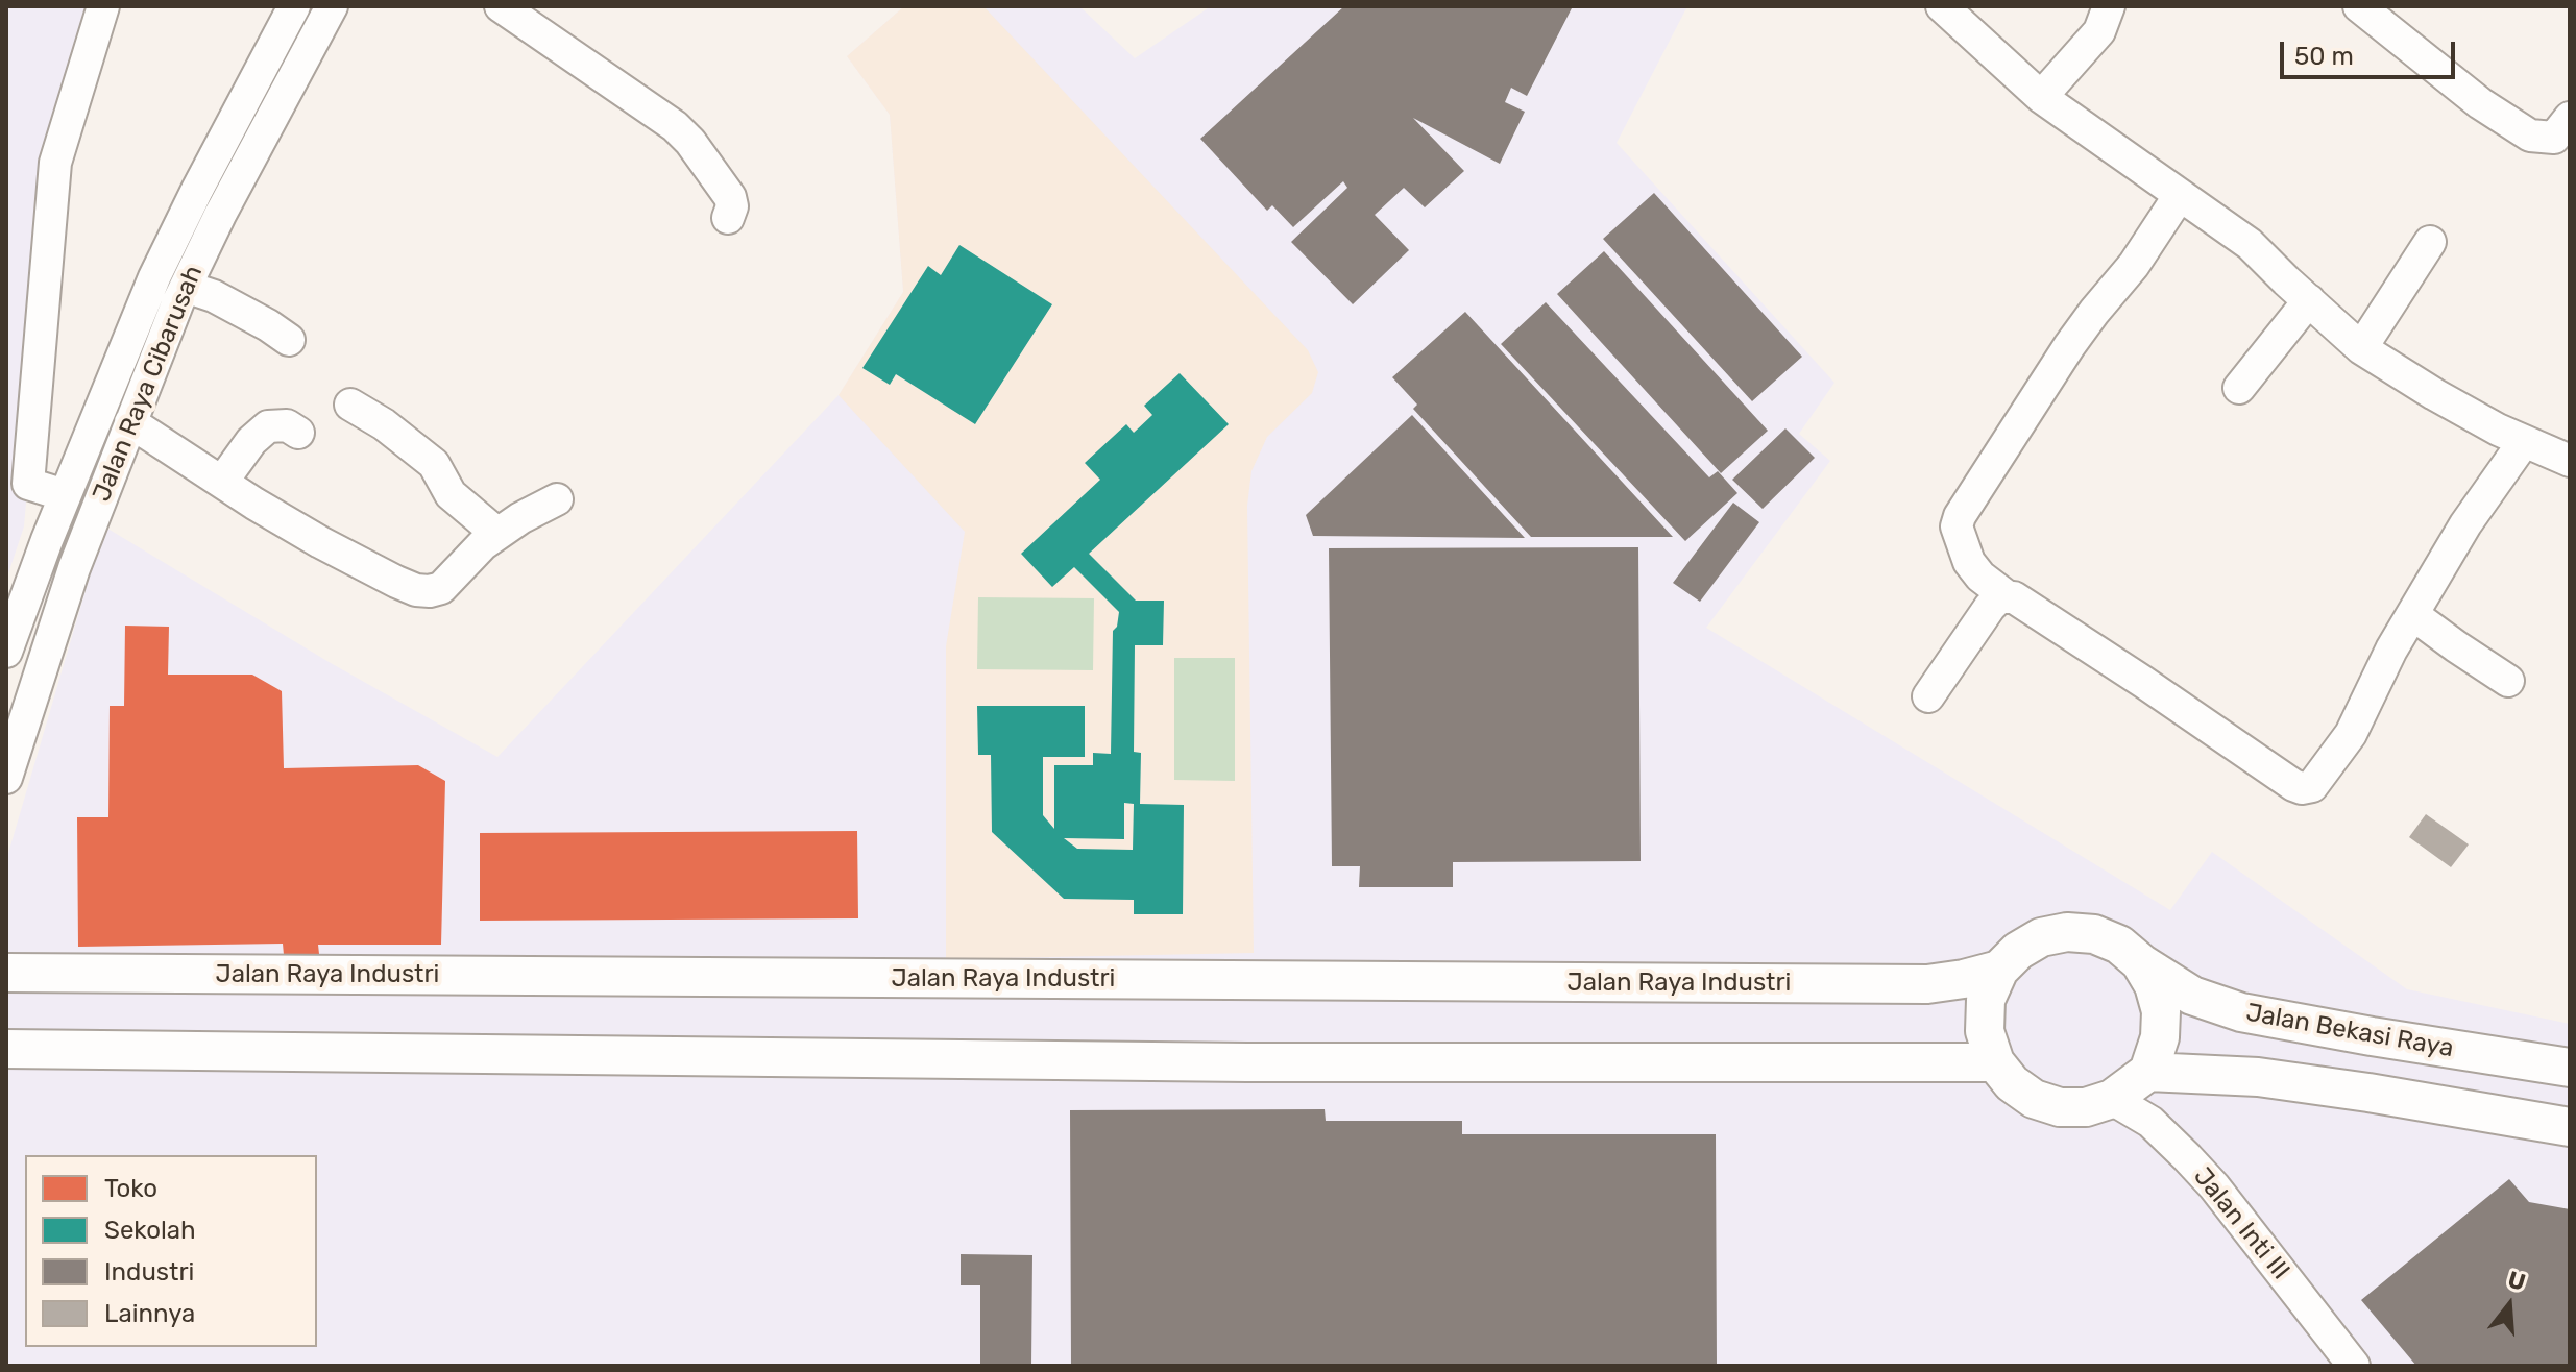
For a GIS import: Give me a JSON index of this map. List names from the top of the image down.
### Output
{
  "streets": {
    "main road": ["Jalan Raya Industri", "Jalan Bekasi Raya"],
    "street": ["Jalan Raya Cibarusah", "Jalan Inti III"]
  },
  "crossings": [
    ["Jalan Raya Industri", "Jalan Bekasi Raya"],
    ["Jalan Raya Industri", "Jalan Inti III"],
    ["Jalan Bekasi Raya", "Jalan Inti III"]
  ],
  "legend": [
    "Toko",
    "Sekolah",
    "Industri",
    "Lainnya"
  ],
  "scale_bar": "50 m",
  "north": "top"
}
